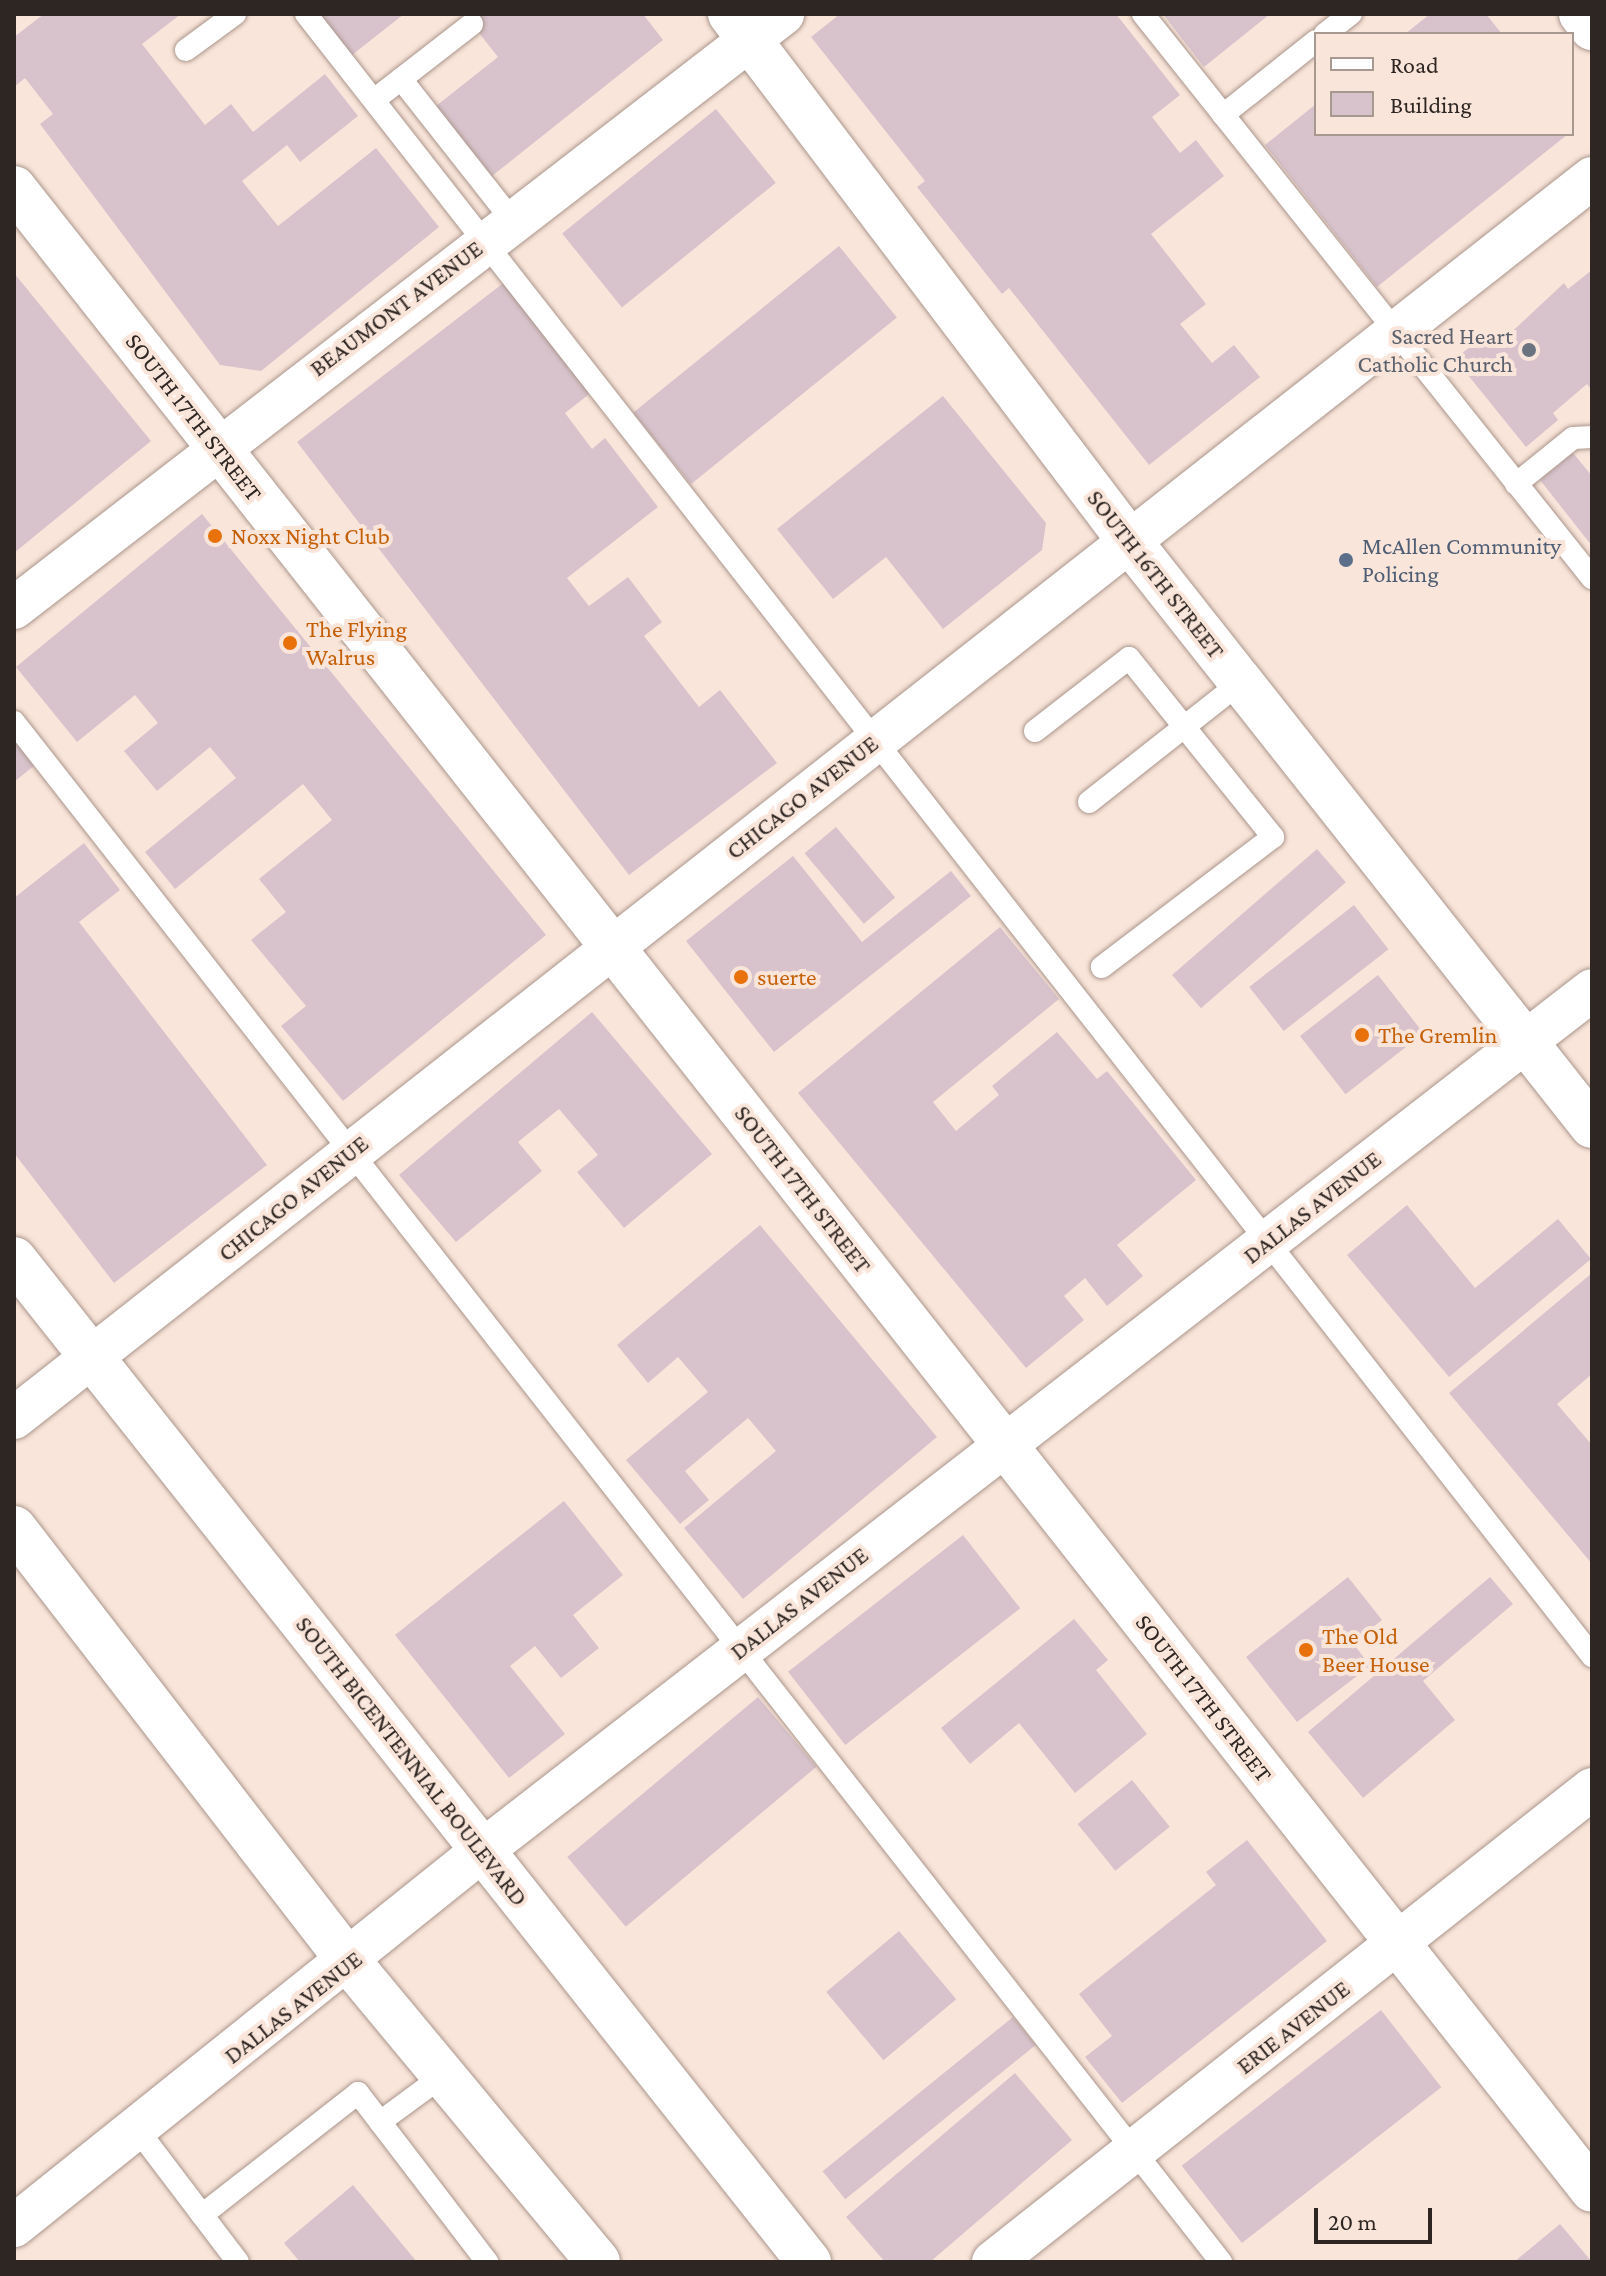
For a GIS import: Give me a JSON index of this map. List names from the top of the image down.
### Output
{
  "streets": {
    "street": [
      "BEAUMONT AVENUE",
      "SOUTH 17TH STREET",
      "SOUTH 16TH STREET",
      "CHICAGO AVENUE",
      "DALLAS AVENUE",
      "SOUTH BICENTENNIAL BOULEVARD",
      "ERIE AVENUE"
    ]
  },
  "crossings": [
    ["BEAUMONT AVENUE", "SOUTH 17TH STREET"],
    ["BEAUMONT AVENUE", "SOUTH 16TH STREET"],
    ["SOUTH 17TH STREET", "CHICAGO AVENUE"],
    ["SOUTH 17TH STREET", "DALLAS AVENUE"],
    ["SOUTH 17TH STREET", "ERIE AVENUE"],
    ["SOUTH 16TH STREET", "CHICAGO AVENUE"],
    ["SOUTH 16TH STREET", "DALLAS AVENUE"],
    ["CHICAGO AVENUE", "SOUTH BICENTENNIAL BOULEVARD"],
    ["DALLAS AVENUE", "SOUTH BICENTENNIAL BOULEVARD"]
  ],
  "places": [
    "Sacred Heart Catholic Church",
    "Noxx Night Club",
    "McAllen Community Policing",
    "The Flying Walrus",
    "suerte",
    "The Gremlin",
    "The Old Beer House"
  ],
  "legend": ["Road", "Building"],
  "scale_bar": "20 m"
}
